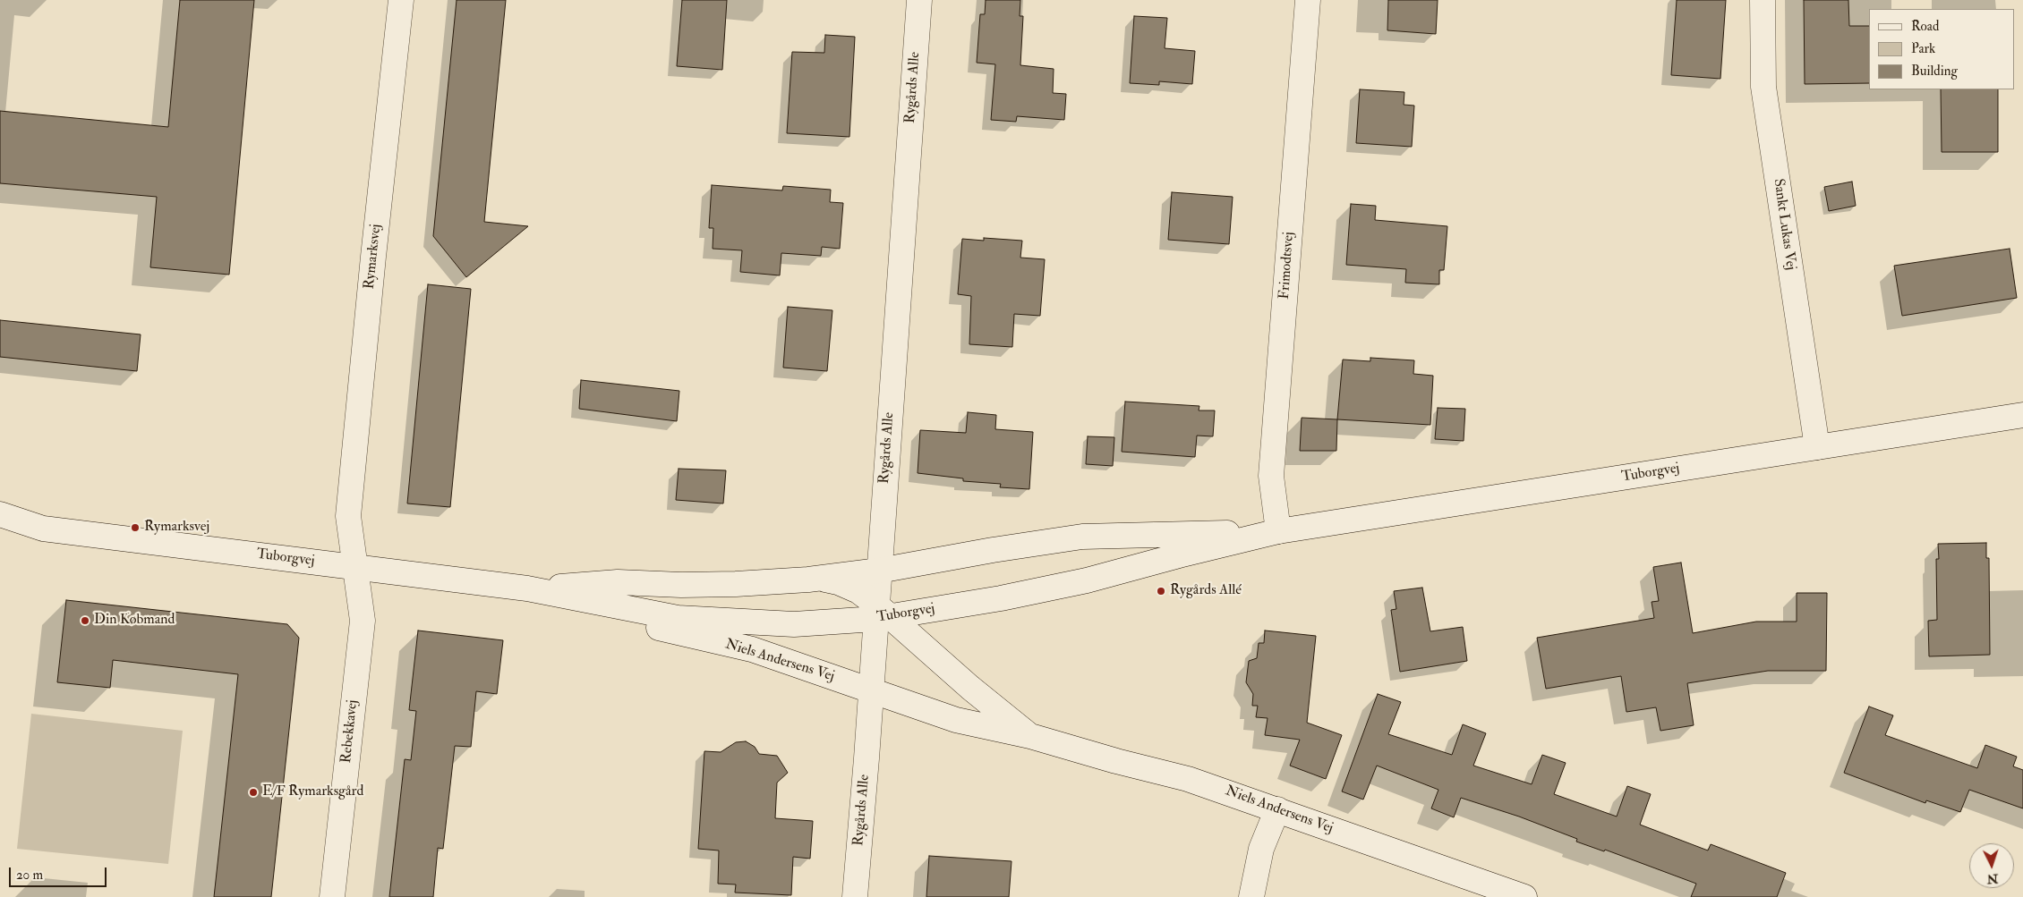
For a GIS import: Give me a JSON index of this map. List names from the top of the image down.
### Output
{
  "streets": {
    "street": [
      "Rygårds Alle",
      "Sankt Lukas Vej",
      "Rymarksvej",
      "Frimodtsvej",
      "Tuborgvej",
      "Niels Andersens Vej",
      "Rebekkavej"
    ]
  },
  "crossings": [
    ["Rygårds Alle", "Tuborgvej"],
    ["Rygårds Alle", "Niels Andersens Vej"],
    ["Sankt Lukas Vej", "Tuborgvej"],
    ["Rymarksvej", "Tuborgvej"],
    ["Rymarksvej", "Rebekkavej"],
    ["Frimodtsvej", "Tuborgvej"],
    ["Tuborgvej", "Niels Andersens Vej"],
    ["Tuborgvej", "Rebekkavej"]
  ],
  "places": [
    "Rymarksvej",
    "Rygårds Allé",
    "Din Købmand",
    "E/F Rymarksgård"
  ],
  "legend": ["Road", "Park", "Building"],
  "scale_bar": "20 m",
  "north": "bottom"
}
